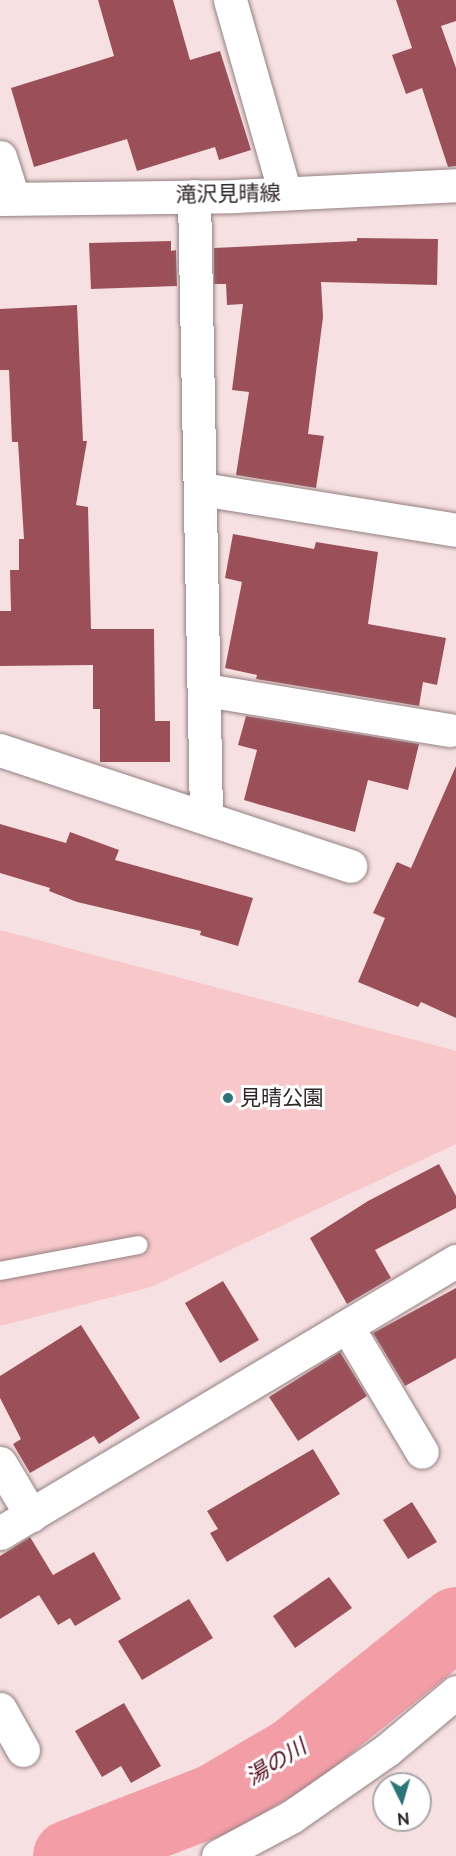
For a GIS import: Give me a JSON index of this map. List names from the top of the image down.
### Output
{
  "streets": {
    "street": ["滝沢見晴線"]
  },
  "water": ["湯の川"],
  "places": ["見晴公園"],
  "north": "bottom"
}
